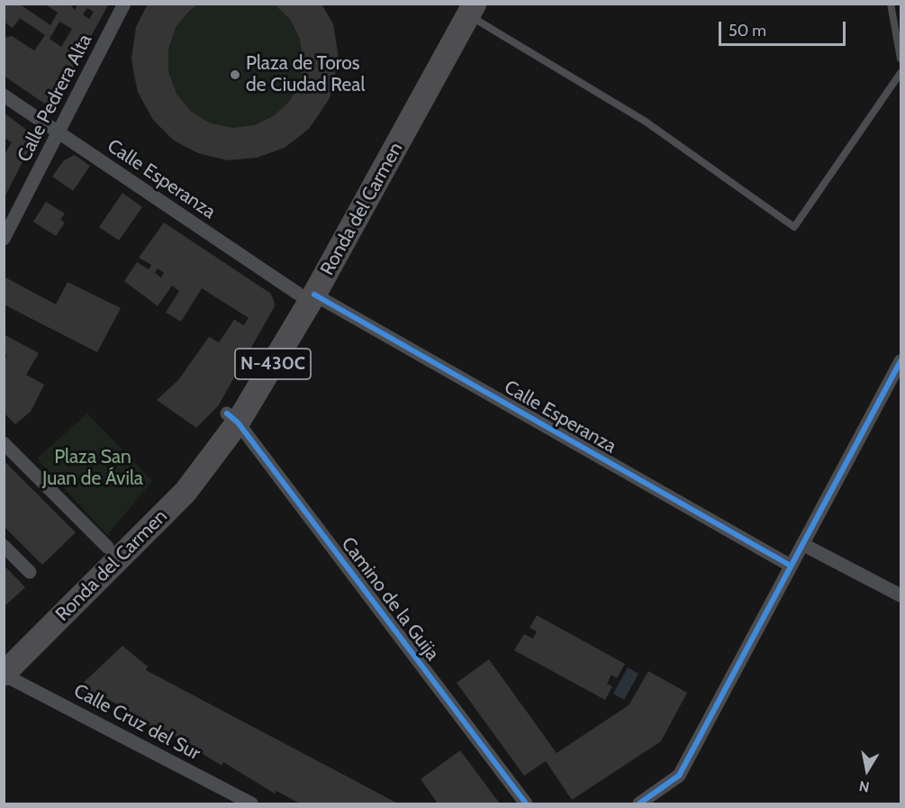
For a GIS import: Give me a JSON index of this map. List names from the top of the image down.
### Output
{
  "streets": {
    "highway": ["Ronda del Carmen", "N-430C"],
    "street": [
      "Calle Pedrera Alta",
      "Calle Esperanza",
      "Camino de la Guija",
      "Calle Cruz del Sur"
    ]
  },
  "crossings": [
    ["Calle Pedrera Alta", "Calle Esperanza"],
    ["Calle Esperanza", "Ronda del Carmen"],
    ["Ronda del Carmen", "Camino de la Guija"],
    ["Ronda del Carmen", "Calle Cruz del Sur"]
  ],
  "parks": ["Plaza San Juan de Ávila"],
  "places": ["Plaza de Toros de Ciudad Real"],
  "scale_bar": "50 m",
  "north": "bottom"
}
